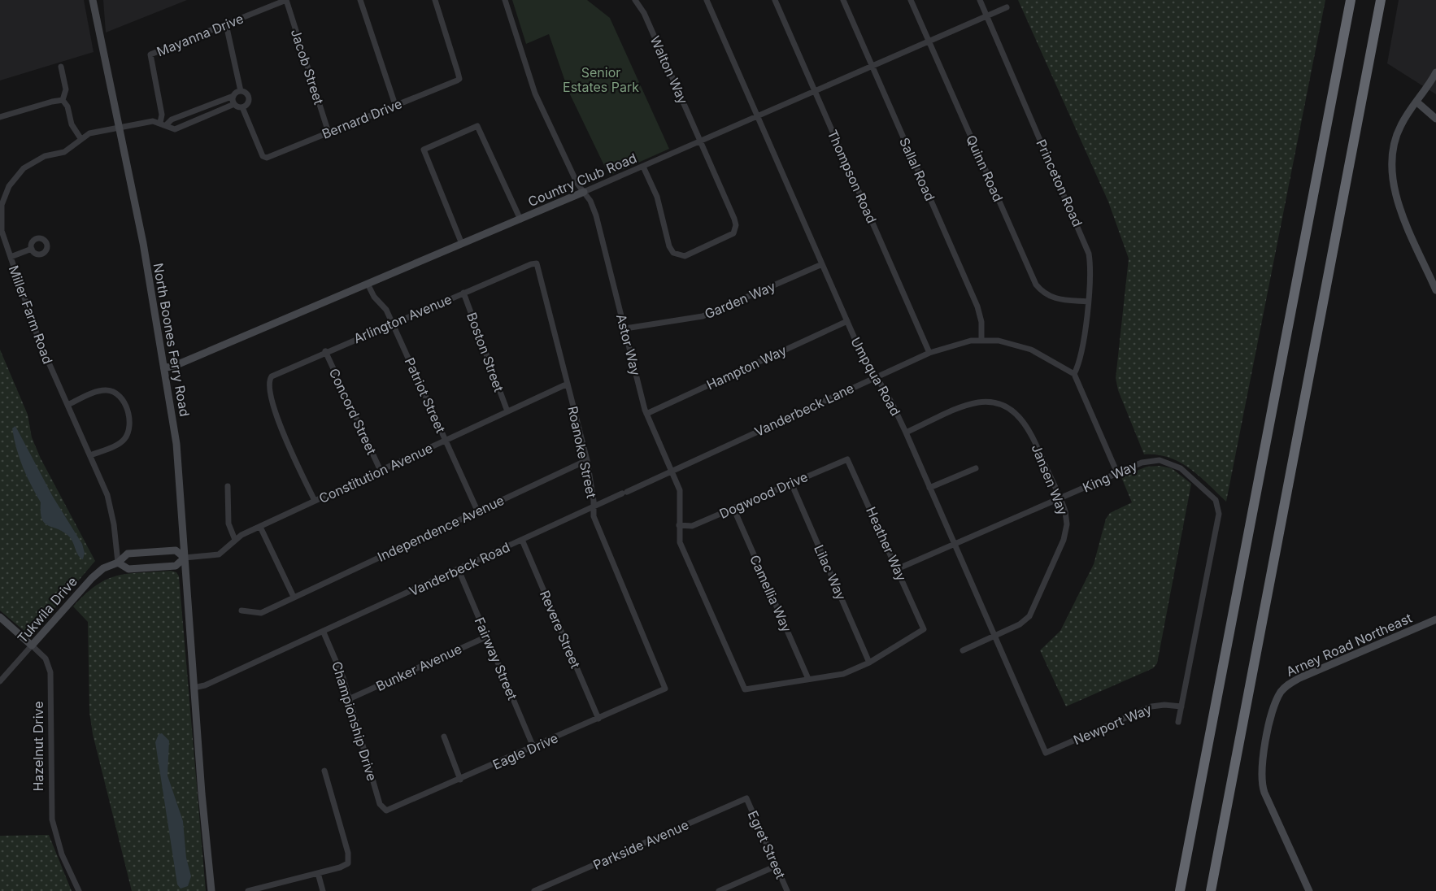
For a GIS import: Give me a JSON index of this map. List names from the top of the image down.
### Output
{
  "streets": {
    "main road": [
      "Country Club Road",
      "North Boones Ferry Road",
      "Tukwila Drive",
      "Arney Road Northeast",
      "Hazelnut Drive"
    ],
    "street": [
      "Mayanna Drive",
      "Jacob Street",
      "Walton Way",
      "Bernard Drive",
      "Quinn Road",
      "Sallal Road",
      "Thompson Road",
      "Princeton Road",
      "Garden Way",
      "Miller Farm Road",
      "Arlington Avenue",
      "Astor Way",
      "Boston Street",
      "Hampton Way",
      "Umpqua Road",
      "Patriot Street",
      "Vanderbeck Lane",
      "Concord Street",
      "Roanoke Street",
      "Constitution Avenue",
      "King Way",
      "Jansen Way",
      "Dogwood Drive",
      "Independence Avenue",
      "Heather Way",
      "Vanderbeck Road",
      "Lilac Way",
      "Camellia Way",
      "Revere Street",
      "Fairway Street",
      "Bunker Avenue",
      "Championship Drive",
      "Newport Way",
      "Eagle Drive",
      "Parkside Avenue",
      "Egret Street"
    ]
  },
  "crossings": [
    ["Mayanna Drive", "Jacob Street"],
    ["Mayanna Drive", "Miller Farm Road"],
    ["Jacob Street", "Bernard Drive"],
    ["Walton Way", "Country Club Road"],
    ["Bernard Drive", "Miller Farm Road"],
    ["Quinn Road", "Country Club Road"],
    ["Quinn Road", "Princeton Road"],
    ["Sallal Road", "Country Club Road"],
    ["Sallal Road", "Vanderbeck Lane"],
    ["Thompson Road", "Country Club Road"],
    ["Thompson Road", "Vanderbeck Lane"],
    ["Country Club Road", "Princeton Road"],
    ["Country Club Road", "North Boones Ferry Road"],
    ["Country Club Road", "Astor Way"],
    ["Country Club Road", "Umpqua Road"],
    ["Country Club Road", "Patriot Street"],
    ["Princeton Road", "Vanderbeck Lane"],
    ["Garden Way", "Astor Way"],
    ["Garden Way", "Umpqua Road"],
    ["Miller Farm Road", "North Boones Ferry Road"],
    ["Miller Farm Road", "Tukwila Drive"],
    ["Arlington Avenue", "Boston Street"],
    ["Arlington Avenue", "Patriot Street"],
    ["Arlington Avenue", "Concord Street"],
    ["Arlington Avenue", "Roanoke Street"],
    ["Arlington Avenue", "Constitution Avenue"],
    ["North Boones Ferry Road", "Constitution Avenue"],
    ["North Boones Ferry Road", "Vanderbeck Road"],
    ["North Boones Ferry Road", "Tukwila Drive"],
    ["Astor Way", "Hampton Way"],
    ["Astor Way", "Vanderbeck Lane"],
    ["Astor Way", "Dogwood Drive"],
    ["Astor Way", "Camellia Way"],
    ["Boston Street", "Constitution Avenue"],
    ["Hampton Way", "Umpqua Road"],
    ["Umpqua Road", "Vanderbeck Lane"],
    ["Umpqua Road", "King Way"],
    ["Umpqua Road", "Jansen Way"],
    ["Umpqua Road", "Newport Way"],
    ["Patriot Street", "Constitution Avenue"],
    ["Patriot Street", "Independence Avenue"],
    ["Vanderbeck Lane", "Vanderbeck Road"],
    ["Concord Street", "Constitution Avenue"],
    ["Roanoke Street", "Constitution Avenue"],
    ["Roanoke Street", "Independence Avenue"],
    ["Roanoke Street", "Vanderbeck Road"],
    ["Roanoke Street", "Eagle Drive"],
    ["Constitution Avenue", "Tukwila Drive"],
    ["King Way", "Jansen Way"],
    ["King Way", "Heather Way"],
    ["King Way", "Newport Way"],
    ["Dogwood Drive", "Heather Way"],
    ["Dogwood Drive", "Lilac Way"],
    ["Dogwood Drive", "Camellia Way"],
    ["Heather Way", "Lilac Way"],
    ["Vanderbeck Road", "Revere Street"],
    ["Vanderbeck Road", "Fairway Street"],
    ["Vanderbeck Road", "Championship Drive"],
    ["Tukwila Drive", "Hazelnut Drive"],
    ["Revere Street", "Eagle Drive"],
    ["Fairway Street", "Bunker Avenue"],
    ["Fairway Street", "Eagle Drive"],
    ["Bunker Avenue", "Championship Drive"],
    ["Championship Drive", "Eagle Drive"],
    ["Parkside Avenue", "Egret Street"]
  ],
  "parks": ["Senior Estates Park"]
}
